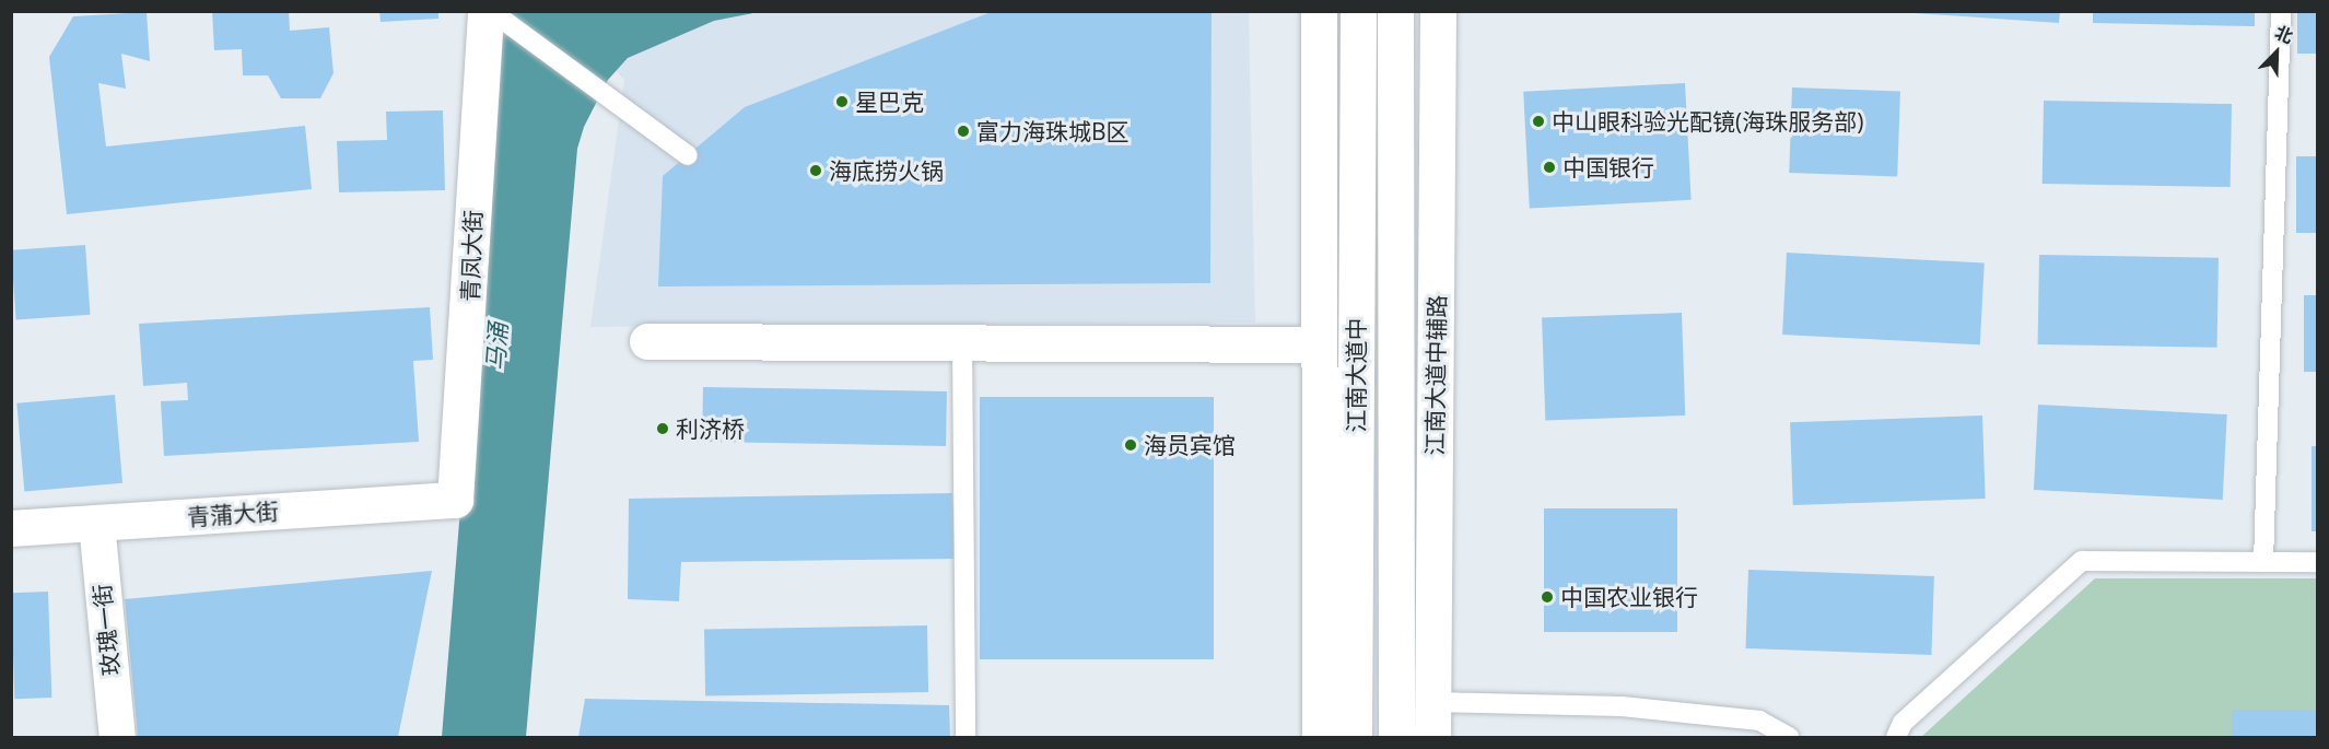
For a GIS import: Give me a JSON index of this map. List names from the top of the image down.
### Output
{
  "streets": {
    "street": [
      "青凤大街",
      "江南大道中",
      "江南大道中辅路",
      "青蒲大街",
      "玫瑰一街"
    ]
  },
  "crossings": [
    ["青凤大街", "青蒲大街"],
    ["青蒲大街", "玫瑰一街"]
  ],
  "water": ["马涌"],
  "places": [
    "星巴克",
    "中山眼科验光配镜(海珠服务部)",
    "富力海珠城B区",
    "中国银行",
    "海底捞火锅",
    "利济桥",
    "海员宾馆",
    "中国农业银行"
  ],
  "north": "top right"
}
